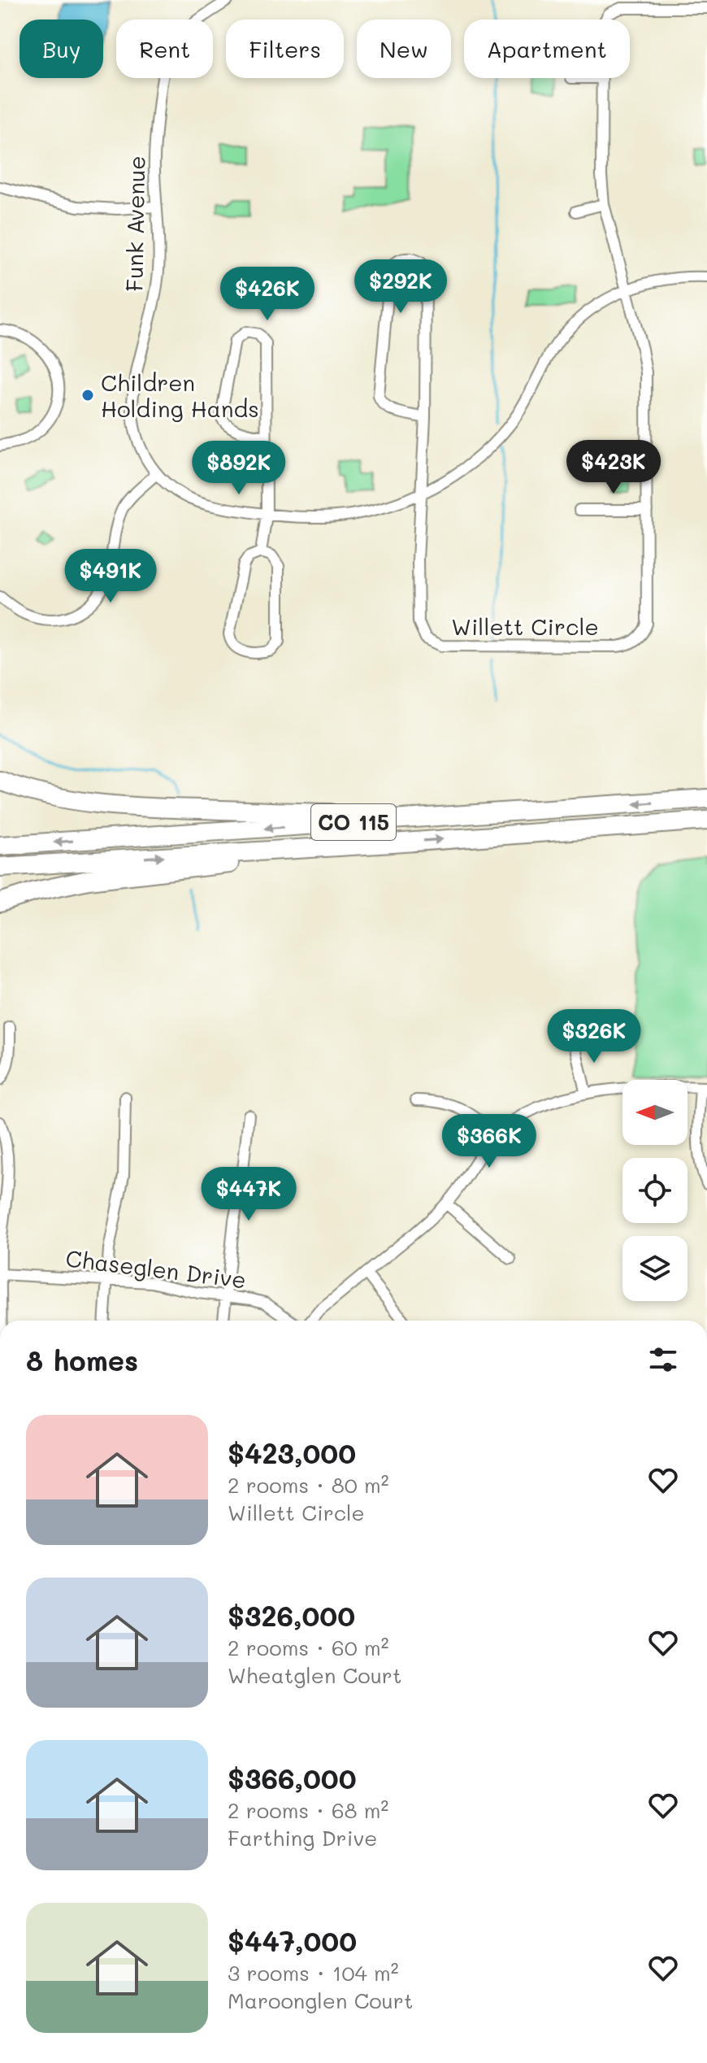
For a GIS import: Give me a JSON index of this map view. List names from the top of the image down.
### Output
{
  "streets": {
    "highway": ["CO 115"],
    "street": ["Funk Avenue", "Willett Circle", "Chaseglen Drive"]
  },
  "crossings": [
    ["Funk Avenue", "Willett Circle"]
  ],
  "places": ["Children Holding Hands"],
  "north": "left",
  "page": {
    "chip": [
      "Buy",
      "Rent",
      "Filters",
      "New",
      "Apartment"
    ],
    "price": [
      "$292K",
      "$426K",
      "$423K",
      "$892K",
      "$491K",
      "$326K",
      "$366K",
      "$447K"
    ],
    "heading": "8 homes",
    "list": [
      {
        "name": "$423,000",
        "note": "2 rooms · 80 m² · Willett Circle"
      },
      {
        "name": "$326,000",
        "note": "2 rooms · 60 m² · Wheatglen Court"
      },
      {
        "name": "$366,000",
        "note": "2 rooms · 68 m² · Farthing Drive"
      },
      {
        "name": "$447,000",
        "note": "3 rooms · 104 m² · Maroonglen Court"
      }
    ]
  }
}
